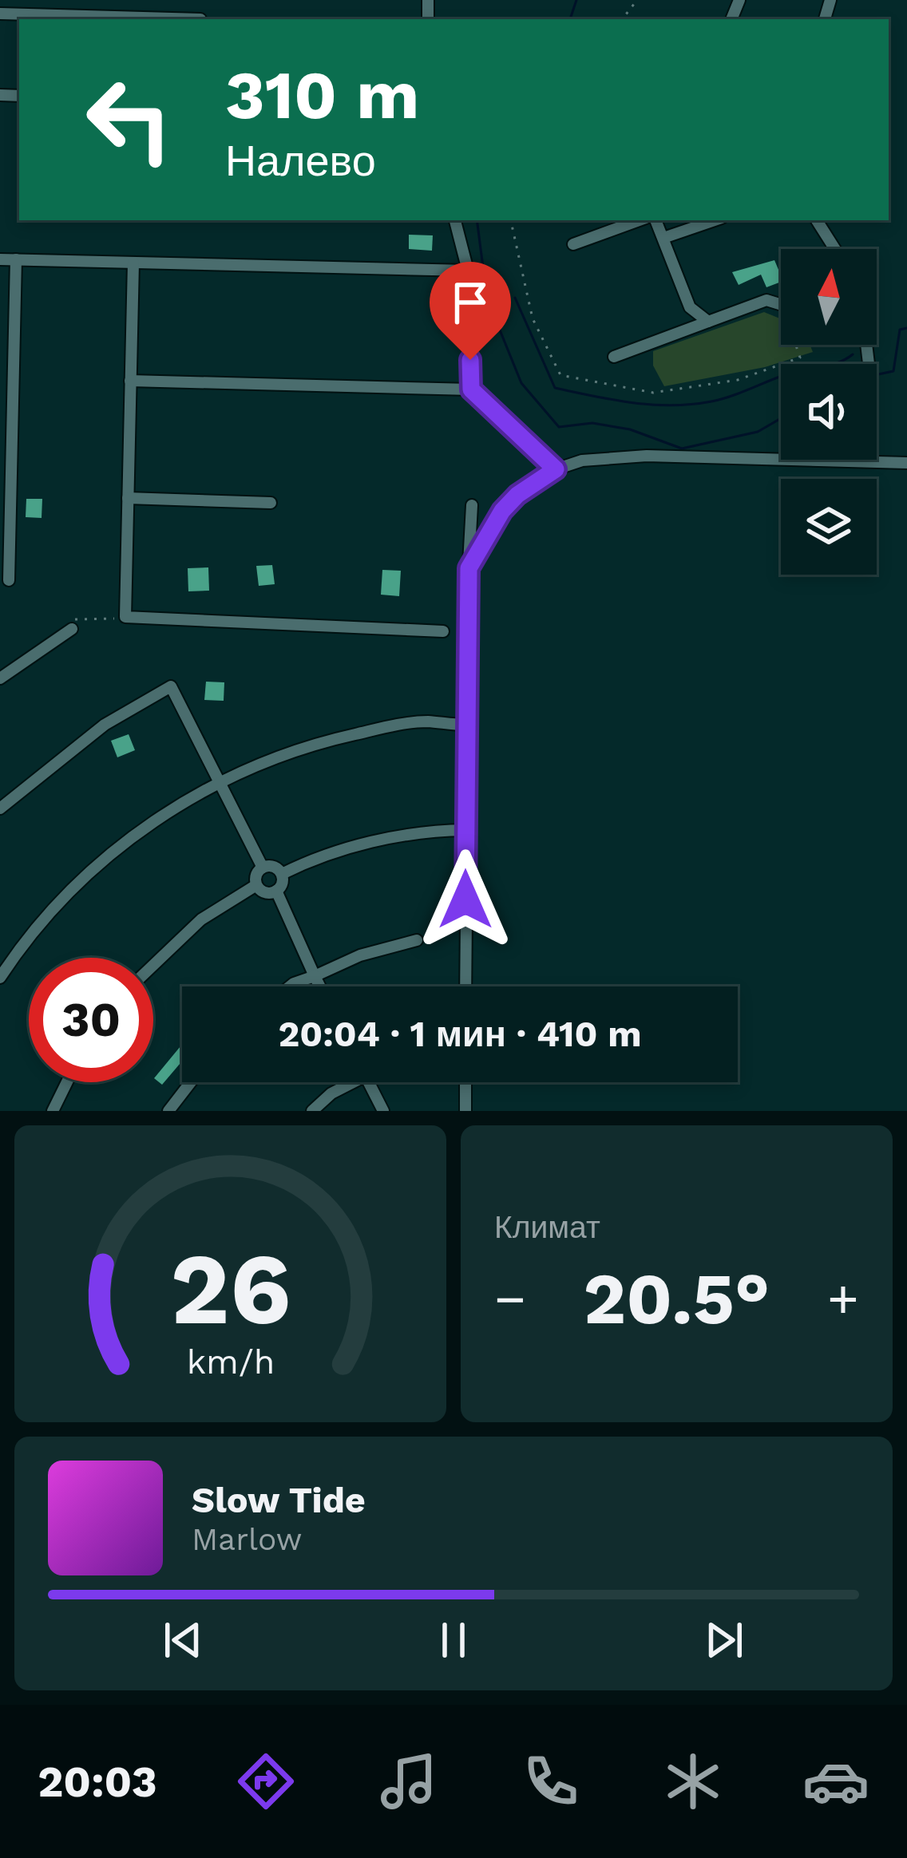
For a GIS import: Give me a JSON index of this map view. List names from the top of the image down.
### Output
{
  "north": "top",
  "page": {
    "turn": ["310 m", "Налево"],
    "limit": "30",
    "trip": "20:04 · 1 мин · 410 m",
    "tile": "Климат",
    "heat": ["−", "20.5°", "+"],
    "song": ["Slow Tide", "Marlow"],
    "tabs": "20:03",
    "gauge": ["26", "km/h"]
  }
}
